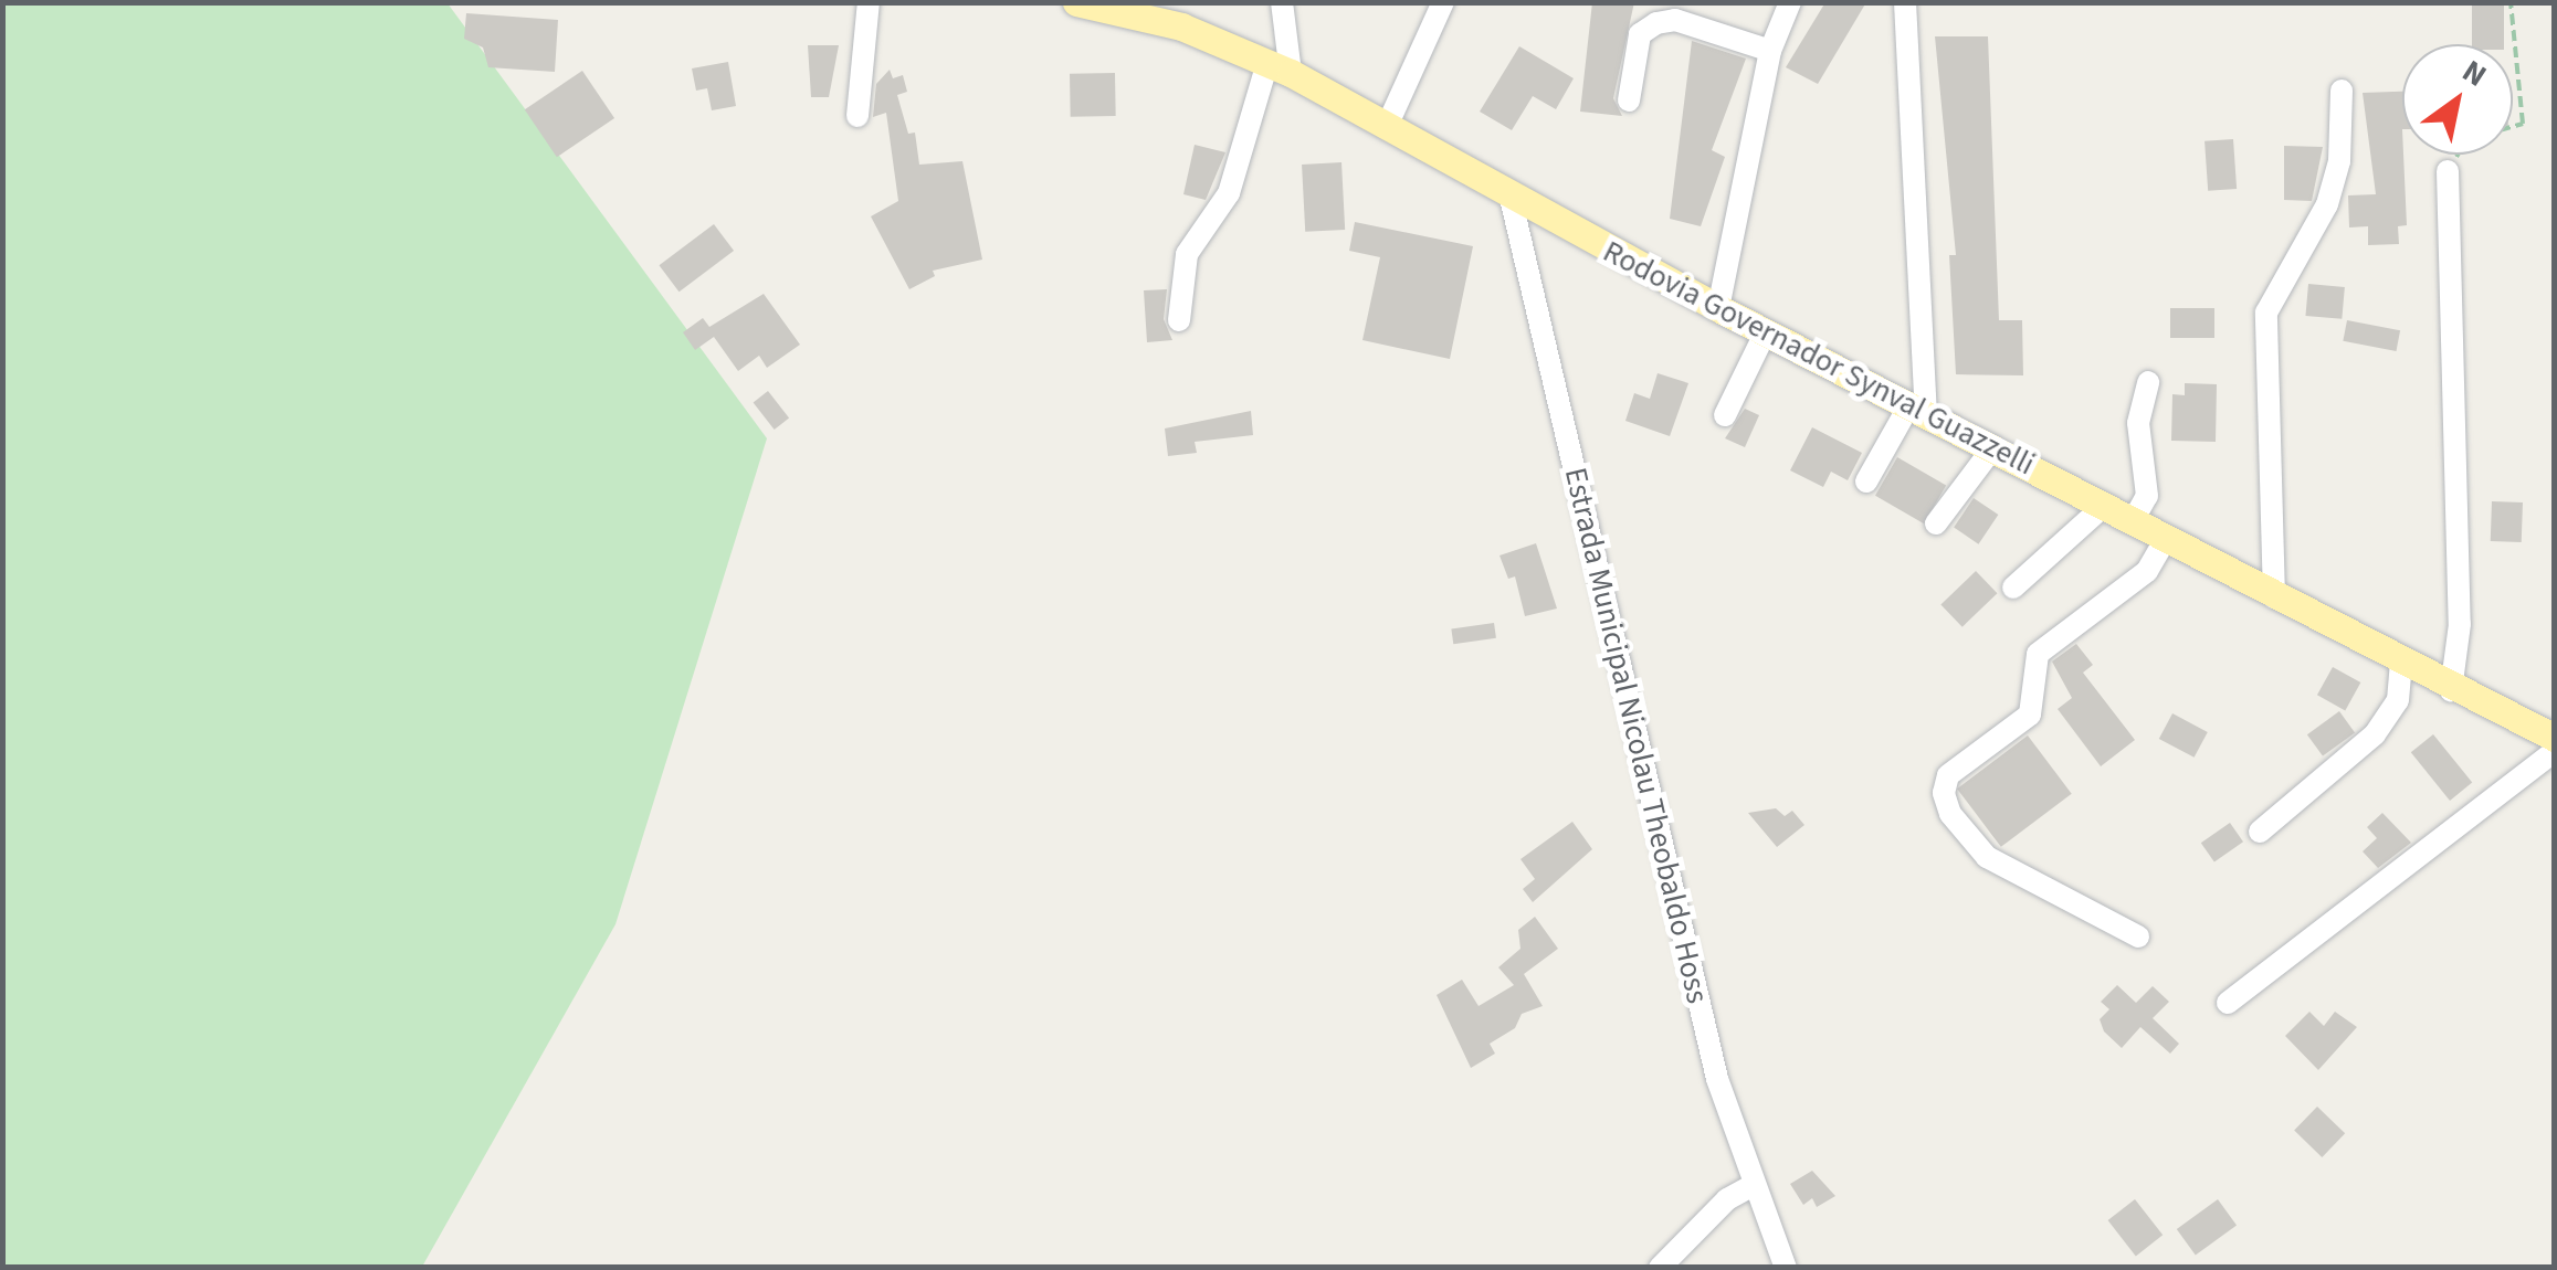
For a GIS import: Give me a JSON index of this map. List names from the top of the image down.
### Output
{
  "streets": {
    "main road": ["Rodovia Governador Synval Guazzelli"],
    "street": ["Estrada Municipal Nicolau Theobaldo Hoss"]
  },
  "crossings": [
    ["Rodovia Governador Synval Guazzelli", "Estrada Municipal Nicolau Theobaldo Hoss"]
  ],
  "north": "top right"
}
